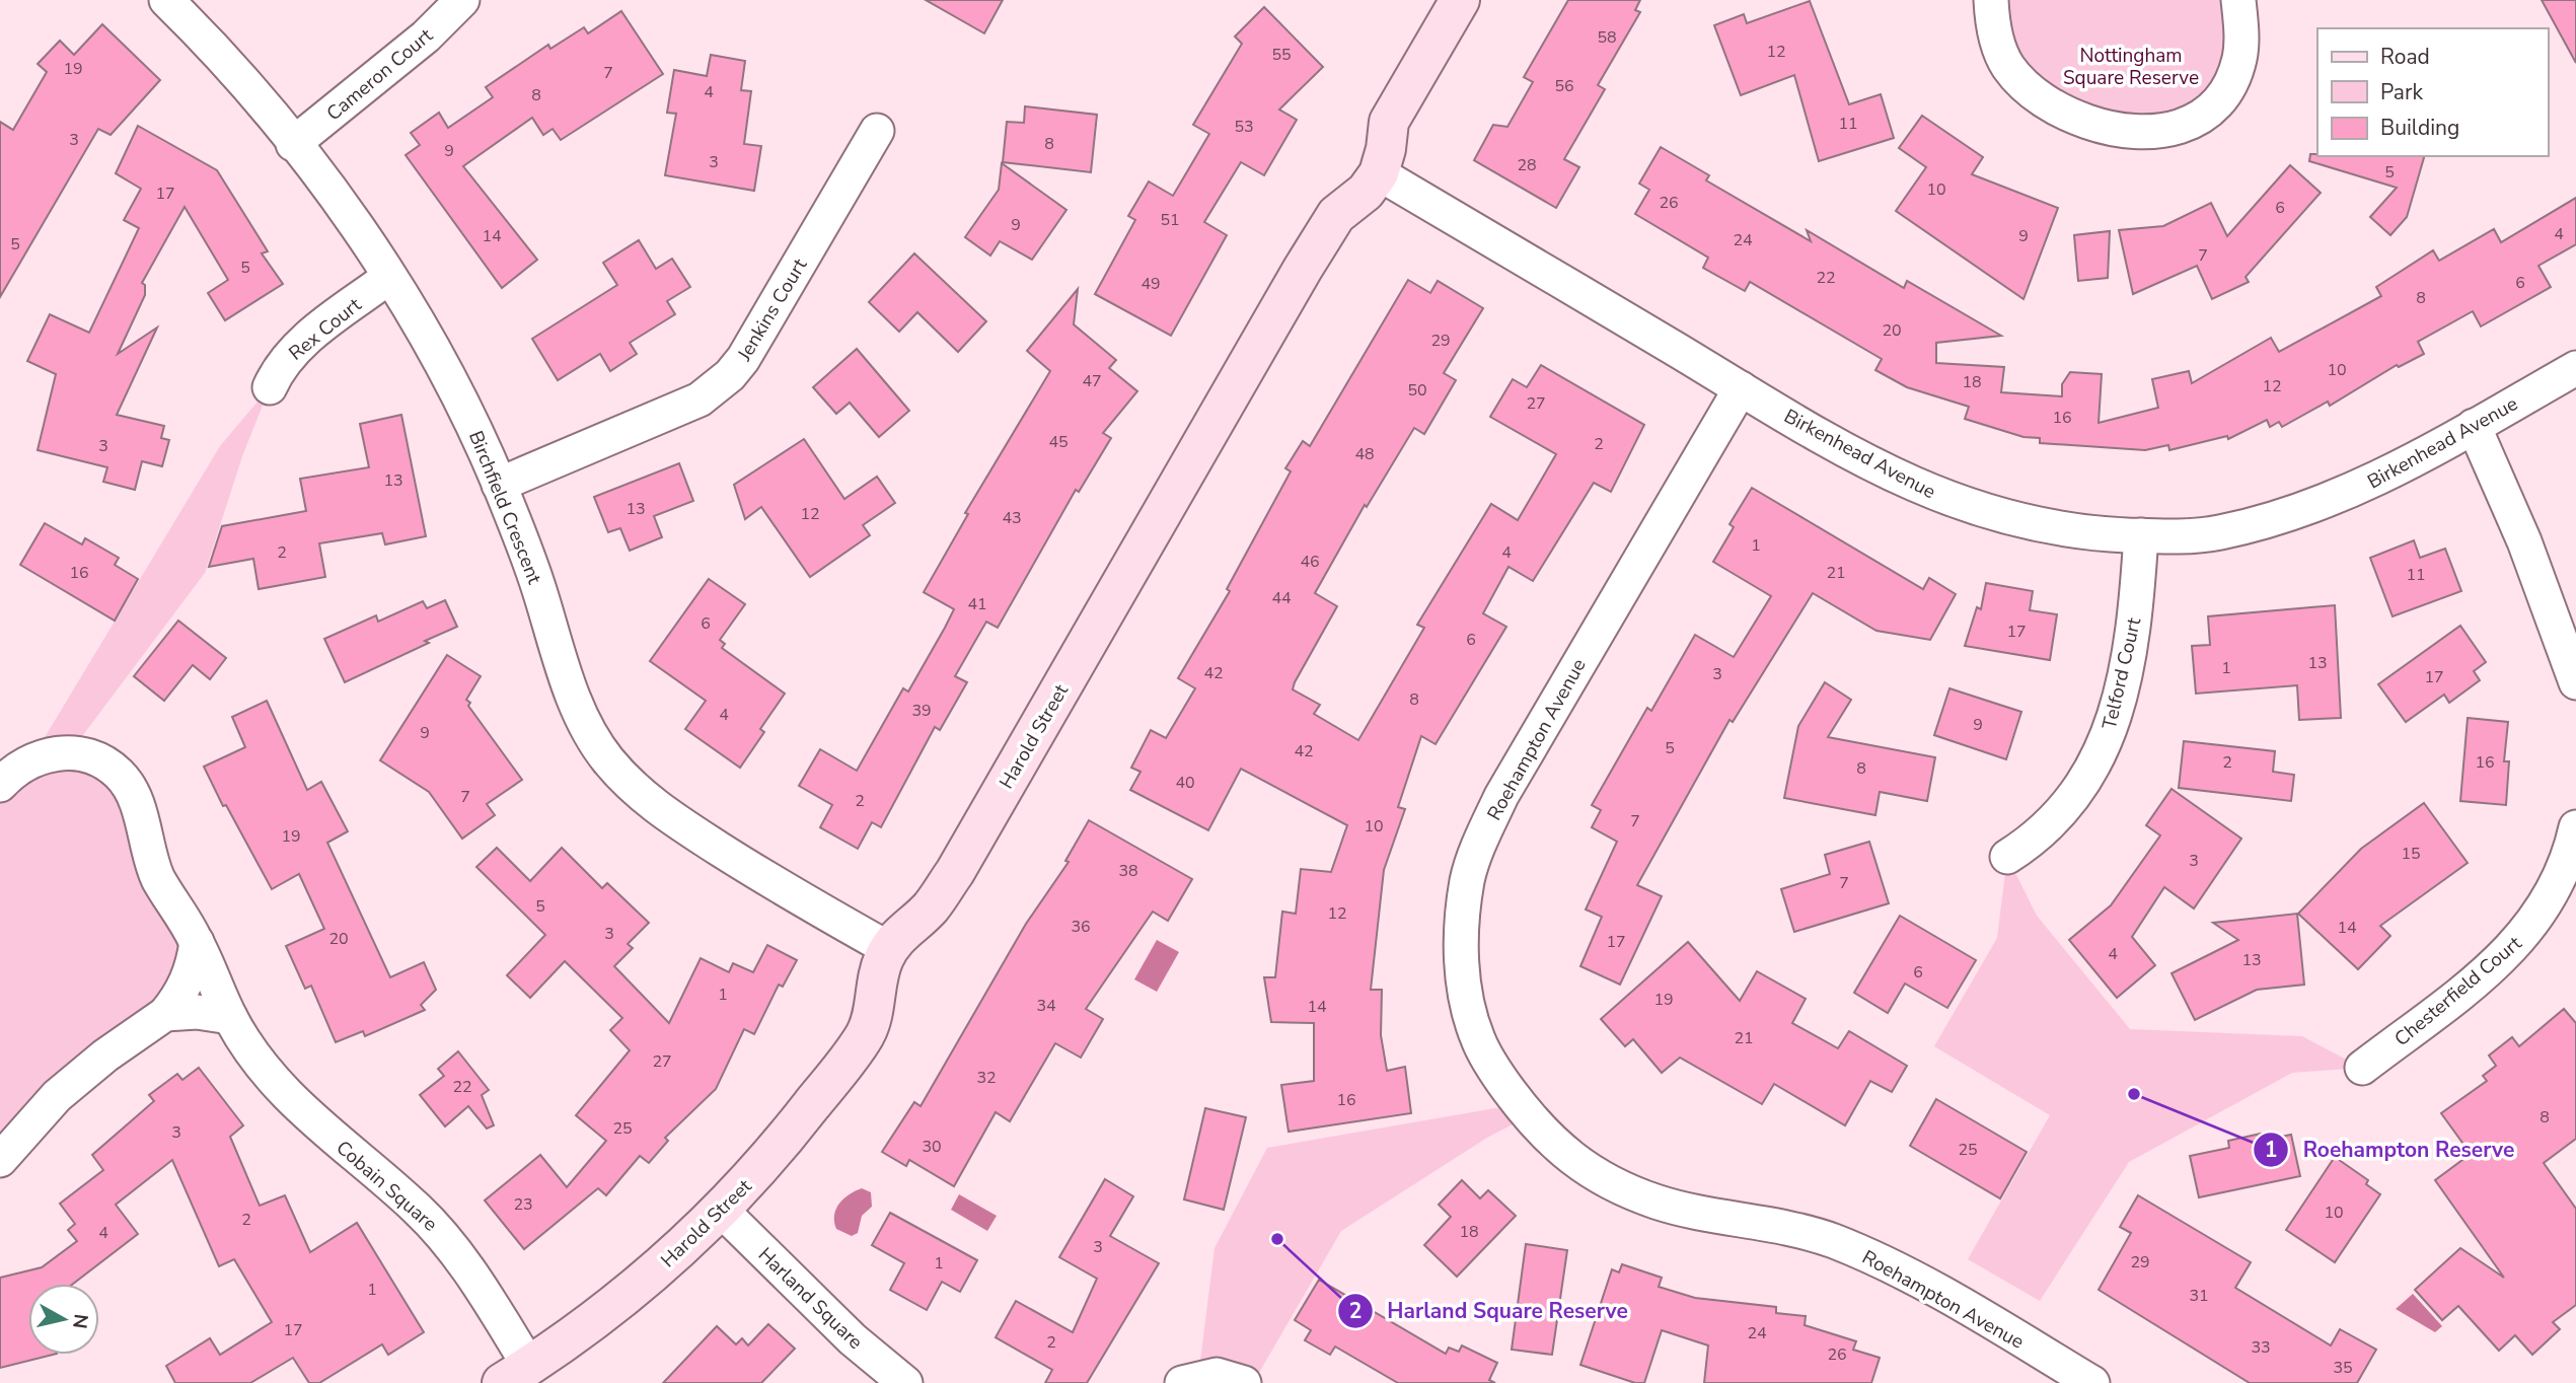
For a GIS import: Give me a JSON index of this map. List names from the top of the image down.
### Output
{
  "streets": {
    "street": [
      "Cameron Court",
      "Jenkins Court",
      "Rex Court",
      "Birkenhead Avenue",
      "Birchfield Crescent",
      "Telford Court",
      "Harold Street",
      "Roehampton Avenue",
      "Chesterfield Court",
      "Cobain Square",
      "Harland Square"
    ]
  },
  "crossings": [
    ["Cameron Court", "Birchfield Crescent"],
    ["Jenkins Court", "Birchfield Crescent"],
    ["Rex Court", "Birchfield Crescent"],
    ["Birkenhead Avenue", "Telford Court"],
    ["Birkenhead Avenue", "Harold Street"],
    ["Birkenhead Avenue", "Roehampton Avenue"],
    ["Birchfield Crescent", "Harold Street"],
    ["Harold Street", "Cobain Square"],
    ["Harold Street", "Harland Square"]
  ],
  "parks": ["Nottingham Square Reserve"],
  "places": ["Roehampton Reserve", "Harland Square Reserve"],
  "house_numbers": [
    "58",
    "12",
    "55",
    "19",
    "7",
    "56",
    "4",
    "8",
    "11",
    "53",
    "3",
    "8",
    "9",
    "3",
    "28",
    "5",
    "10",
    "17",
    "26",
    "6",
    "51",
    "9",
    "4",
    "14",
    "9",
    "24",
    "5",
    "7",
    "5",
    "22",
    "6",
    "49",
    "8",
    "20",
    "29",
    "10",
    "47",
    "18",
    "12",
    "50",
    "27",
    "16",
    "45",
    "2",
    "3",
    "48",
    "13",
    "13",
    "12",
    "43",
    "1",
    "2",
    "4",
    "46",
    "16",
    "21",
    "11",
    "44",
    "41",
    "6",
    "17",
    "6",
    "13",
    "1",
    "42",
    "3",
    "17",
    "8",
    "39",
    "4",
    "9",
    "9",
    "5",
    "42",
    "2",
    "16",
    "8",
    "40",
    "7",
    "2",
    "7",
    "10",
    "19",
    "15",
    "3",
    "38",
    "7",
    "5",
    "12",
    "36",
    "14",
    "3",
    "20",
    "17",
    "4",
    "13",
    "6",
    "1",
    "19",
    "34",
    "14",
    "21",
    "27",
    "32",
    "22",
    "16",
    "8",
    "25",
    "3",
    "30",
    "25",
    "23",
    "10",
    "2",
    "18",
    "4",
    "3",
    "29",
    "1",
    "1",
    "31",
    "17",
    "24",
    "2",
    "33",
    "26",
    "35"
  ],
  "legend": ["Road", "Park", "Building"],
  "north": "right"
}
